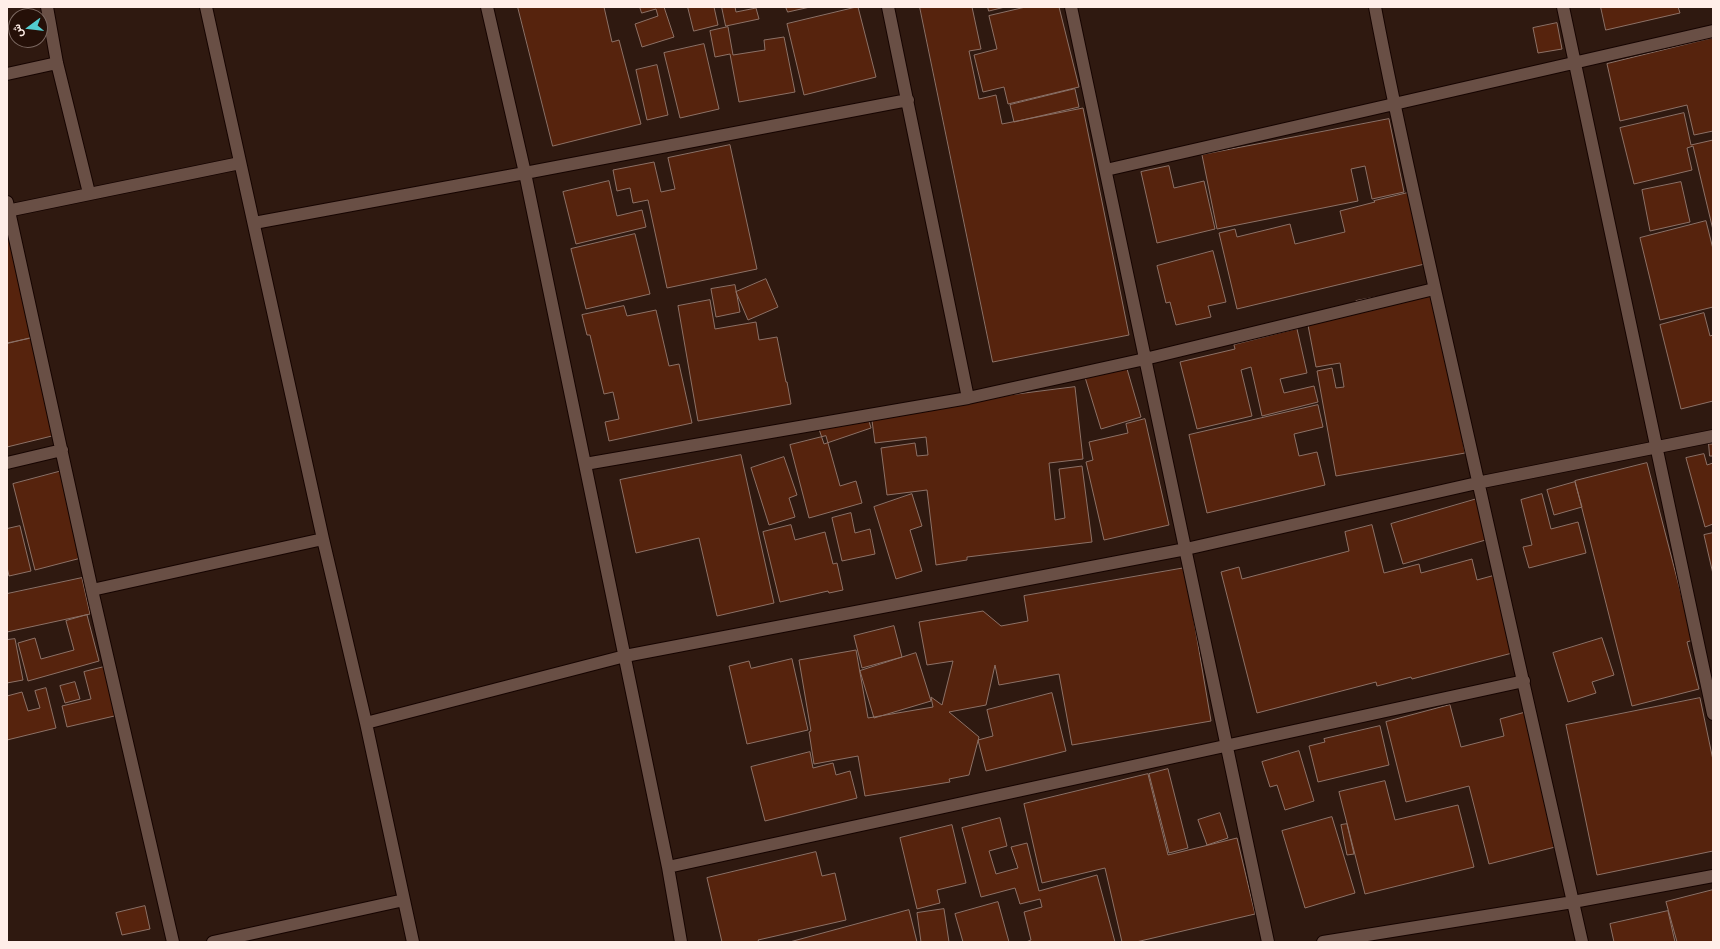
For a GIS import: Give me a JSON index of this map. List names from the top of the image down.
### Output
{
  "north": "left"
}
